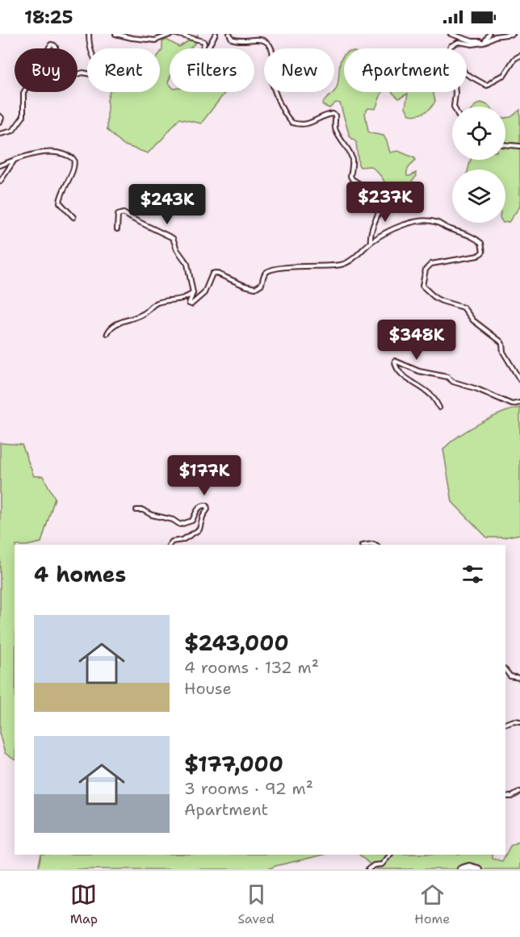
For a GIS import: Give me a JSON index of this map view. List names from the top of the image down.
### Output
{
  "page": {
    "status": "18:25",
    "chip": [
      "Buy",
      "Rent",
      "Filters",
      "New",
      "Apartment"
    ],
    "price": [
      "$237K",
      "$243K",
      "$348K",
      "$177K"
    ],
    "heading": "4 homes",
    "list": [
      {
        "name": "$243,000",
        "note": "4 rooms · 132 m² · House"
      },
      {
        "name": "$177,000",
        "note": "3 rooms · 92 m² · Apartment"
      }
    ],
    "tabs": ["Map", "Saved", "Home"]
  }
}
